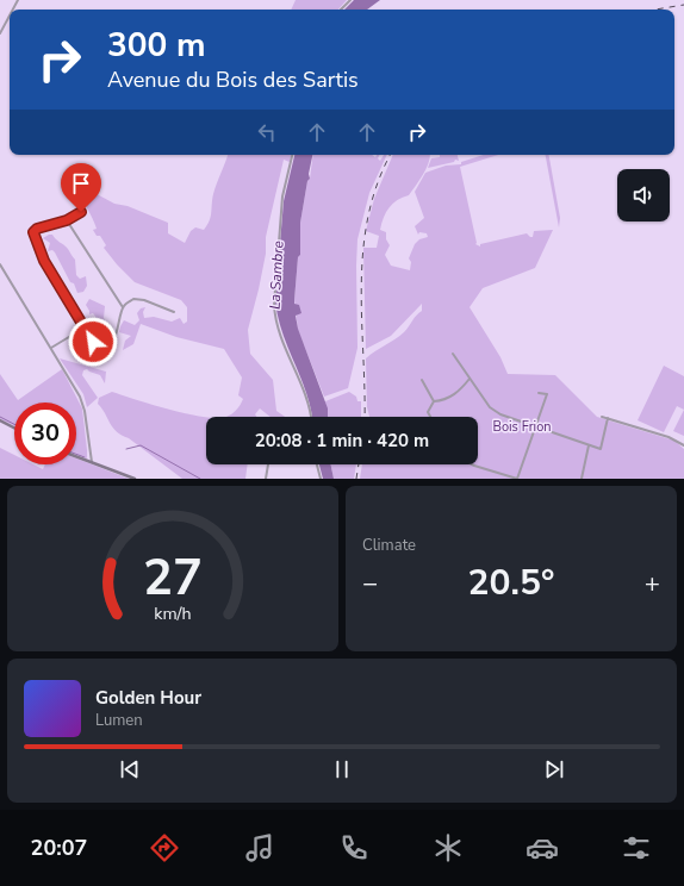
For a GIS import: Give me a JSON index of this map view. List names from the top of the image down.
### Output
{
  "water": ["La Sambre"],
  "parks": ["Bois Frion"],
  "page": {
    "turn": ["300 m", "Avenue du Bois des Sartis"],
    "limit": "30",
    "trip": "20:08 · 1 min · 420 m",
    "tile": "Climate",
    "heat": ["−", "20.5°", "+"],
    "song": ["Golden Hour", "Lumen"],
    "tabs": "20:07",
    "gauge": ["27", "km/h"]
  }
}
